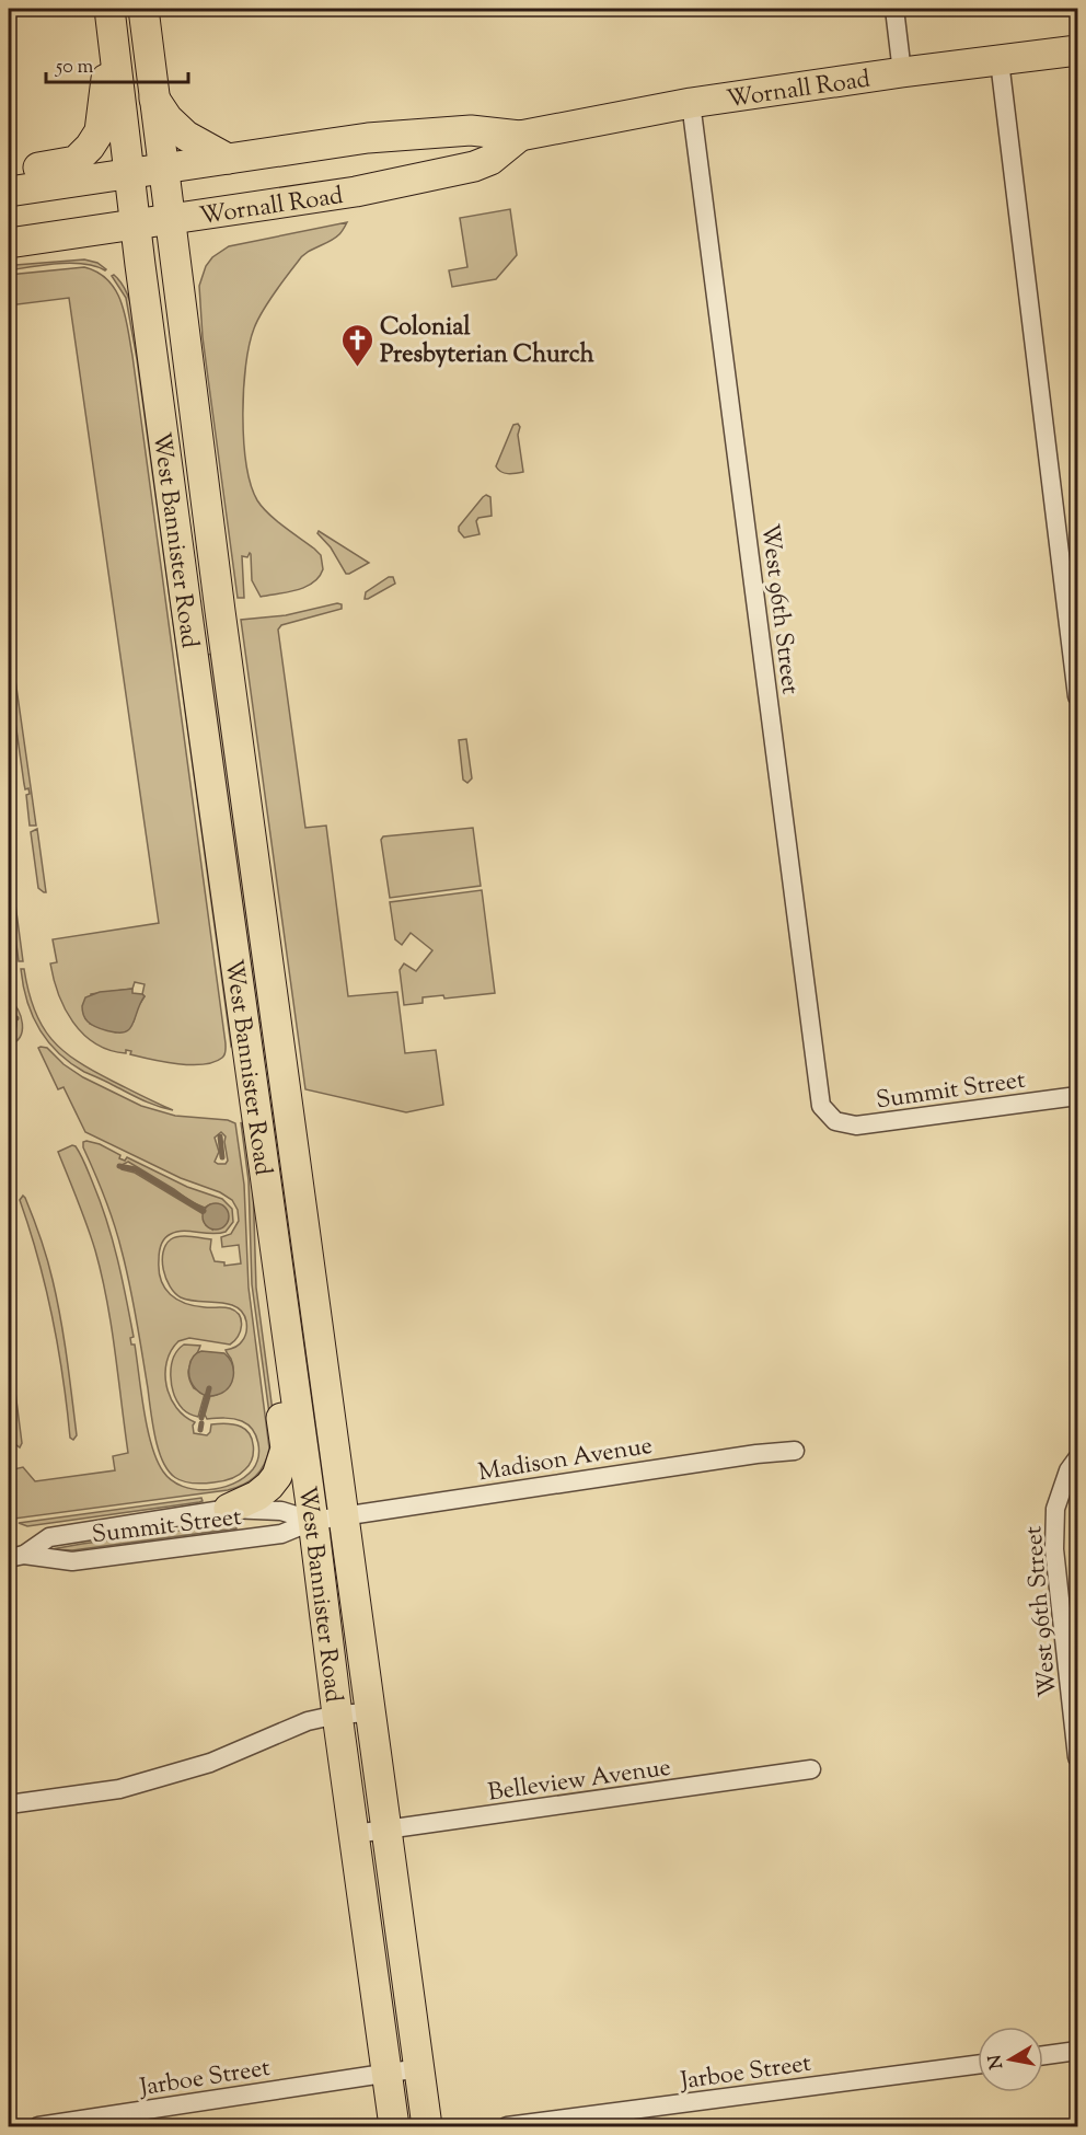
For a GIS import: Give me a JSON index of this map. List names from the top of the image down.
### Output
{
  "streets": {
    "main road": ["Wornall Road", "West Bannister Road"],
    "street": [
      "West 96th Street",
      "Summit Street",
      "Madison Avenue",
      "Belleview Avenue",
      "Jarboe Street"
    ]
  },
  "crossings": [
    ["Wornall Road", "West Bannister Road"],
    ["Wornall Road", "West 96th Street"],
    ["West Bannister Road", "Summit Street"],
    ["West Bannister Road", "Madison Avenue"],
    ["West Bannister Road", "Belleview Avenue"],
    ["West Bannister Road", "Jarboe Street"],
    ["West 96th Street", "Summit Street"],
    ["Summit Street", "Madison Avenue"]
  ],
  "places": {
    "church": ["Colonial Presbyterian Church"]
  },
  "scale_bar": "50 m",
  "north": "left"
}
